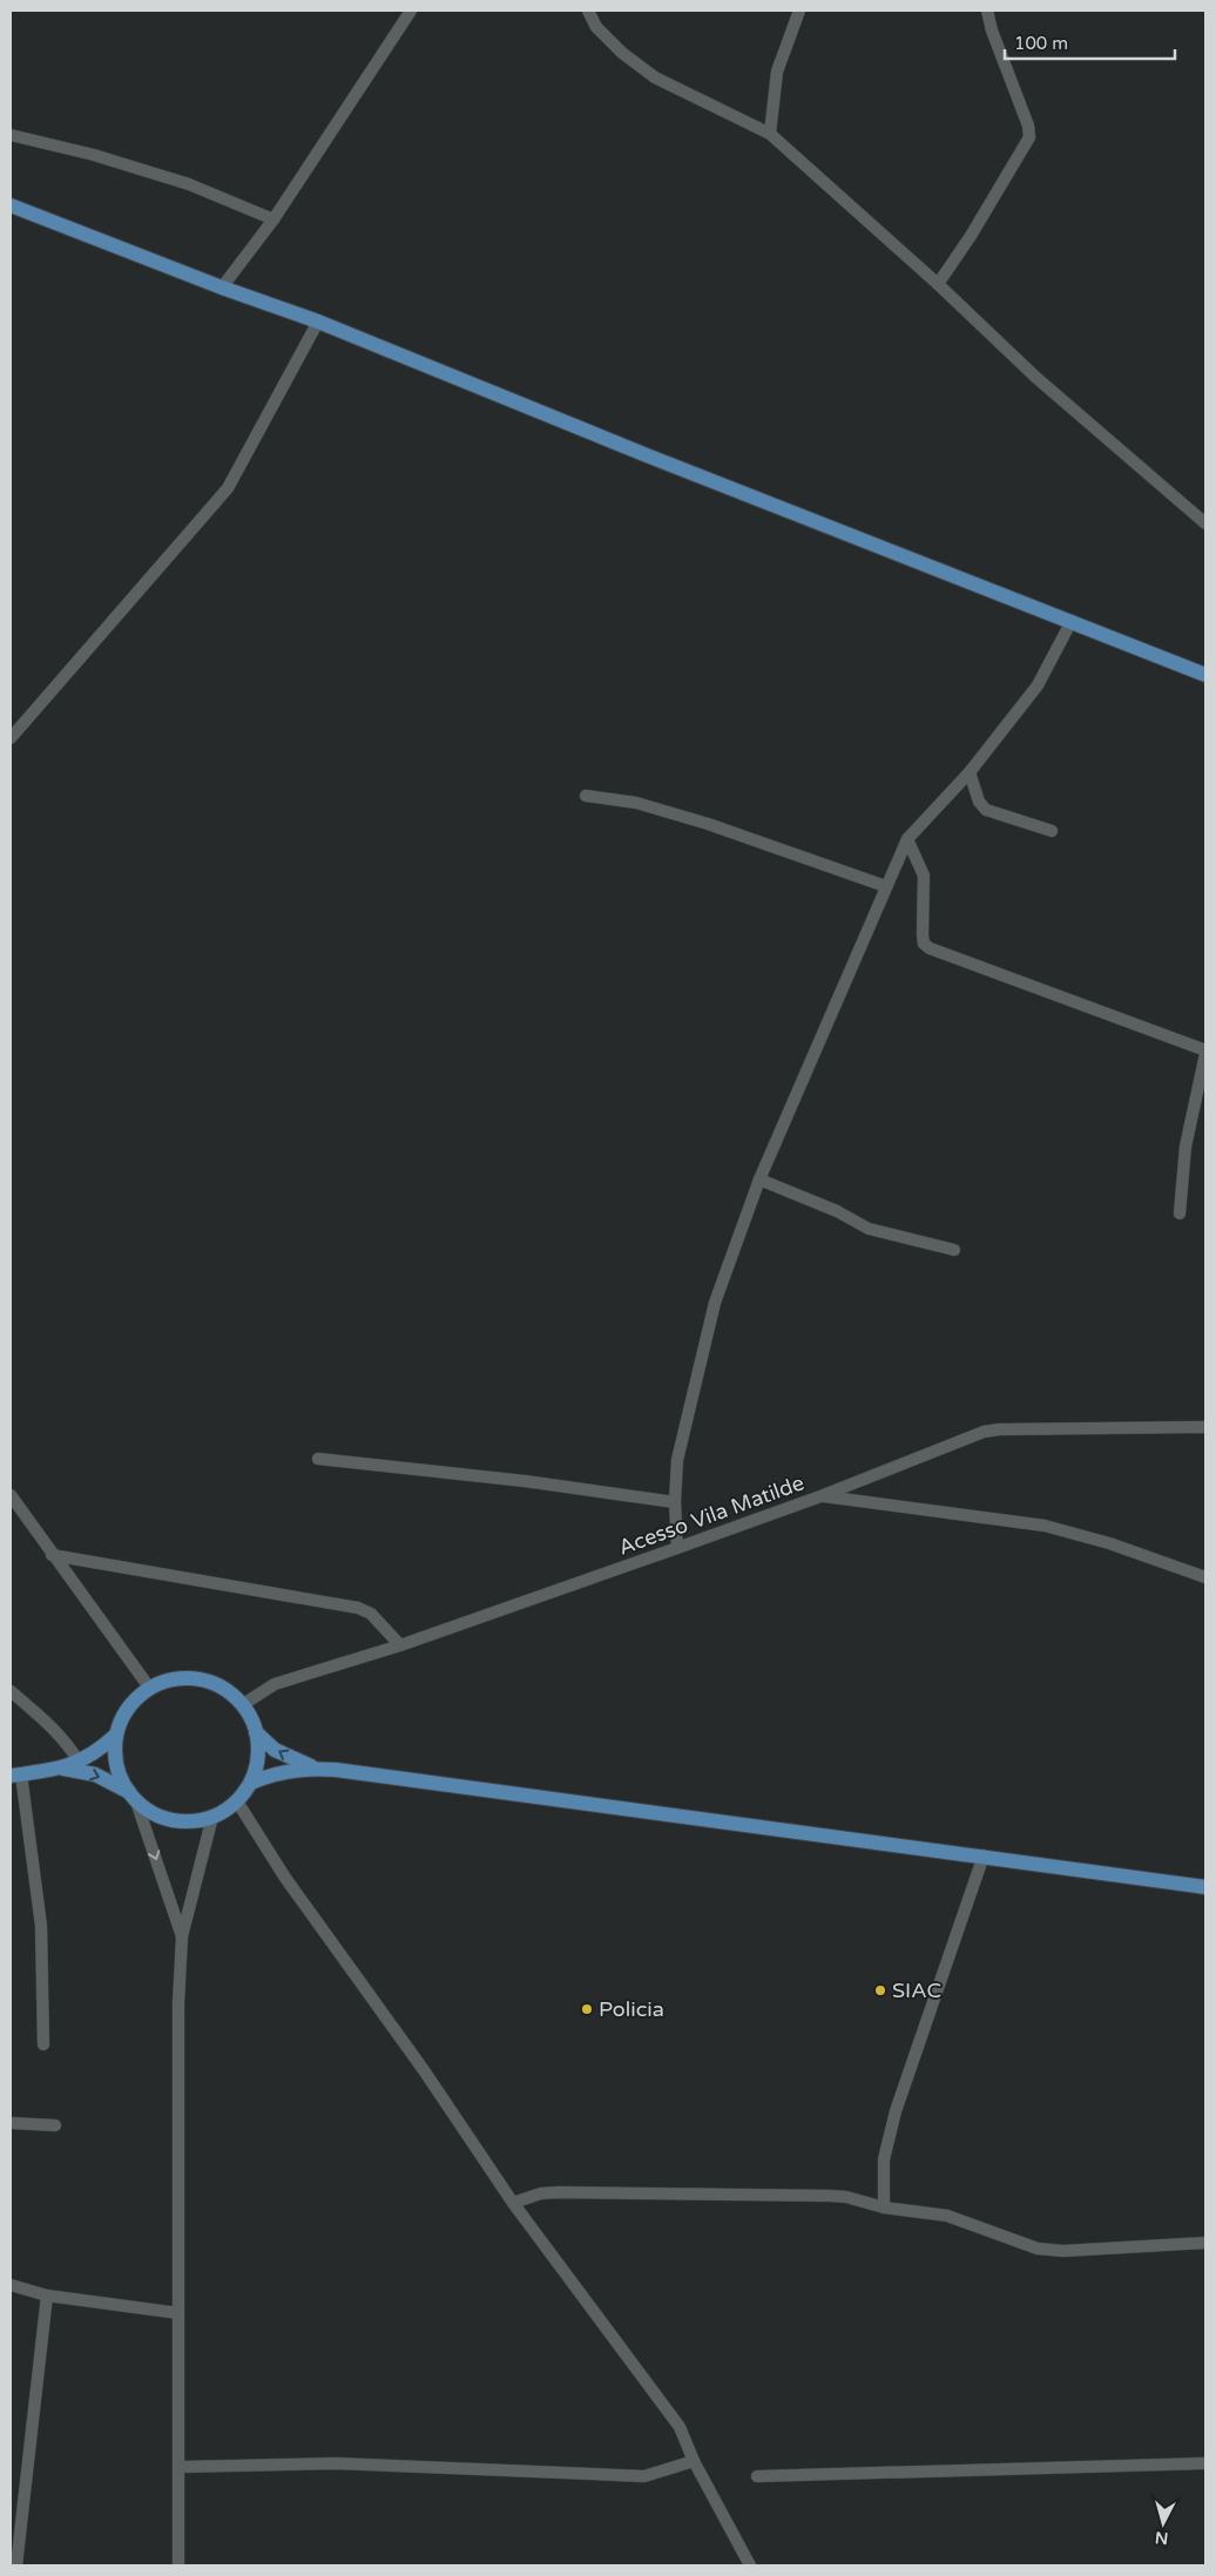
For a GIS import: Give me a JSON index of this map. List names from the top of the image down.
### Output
{
  "streets": {
    "street": ["Acesso Vila Matilde"]
  },
  "places": ["SIAC", "Policia"],
  "scale_bar": "100 m",
  "north": "bottom"
}
